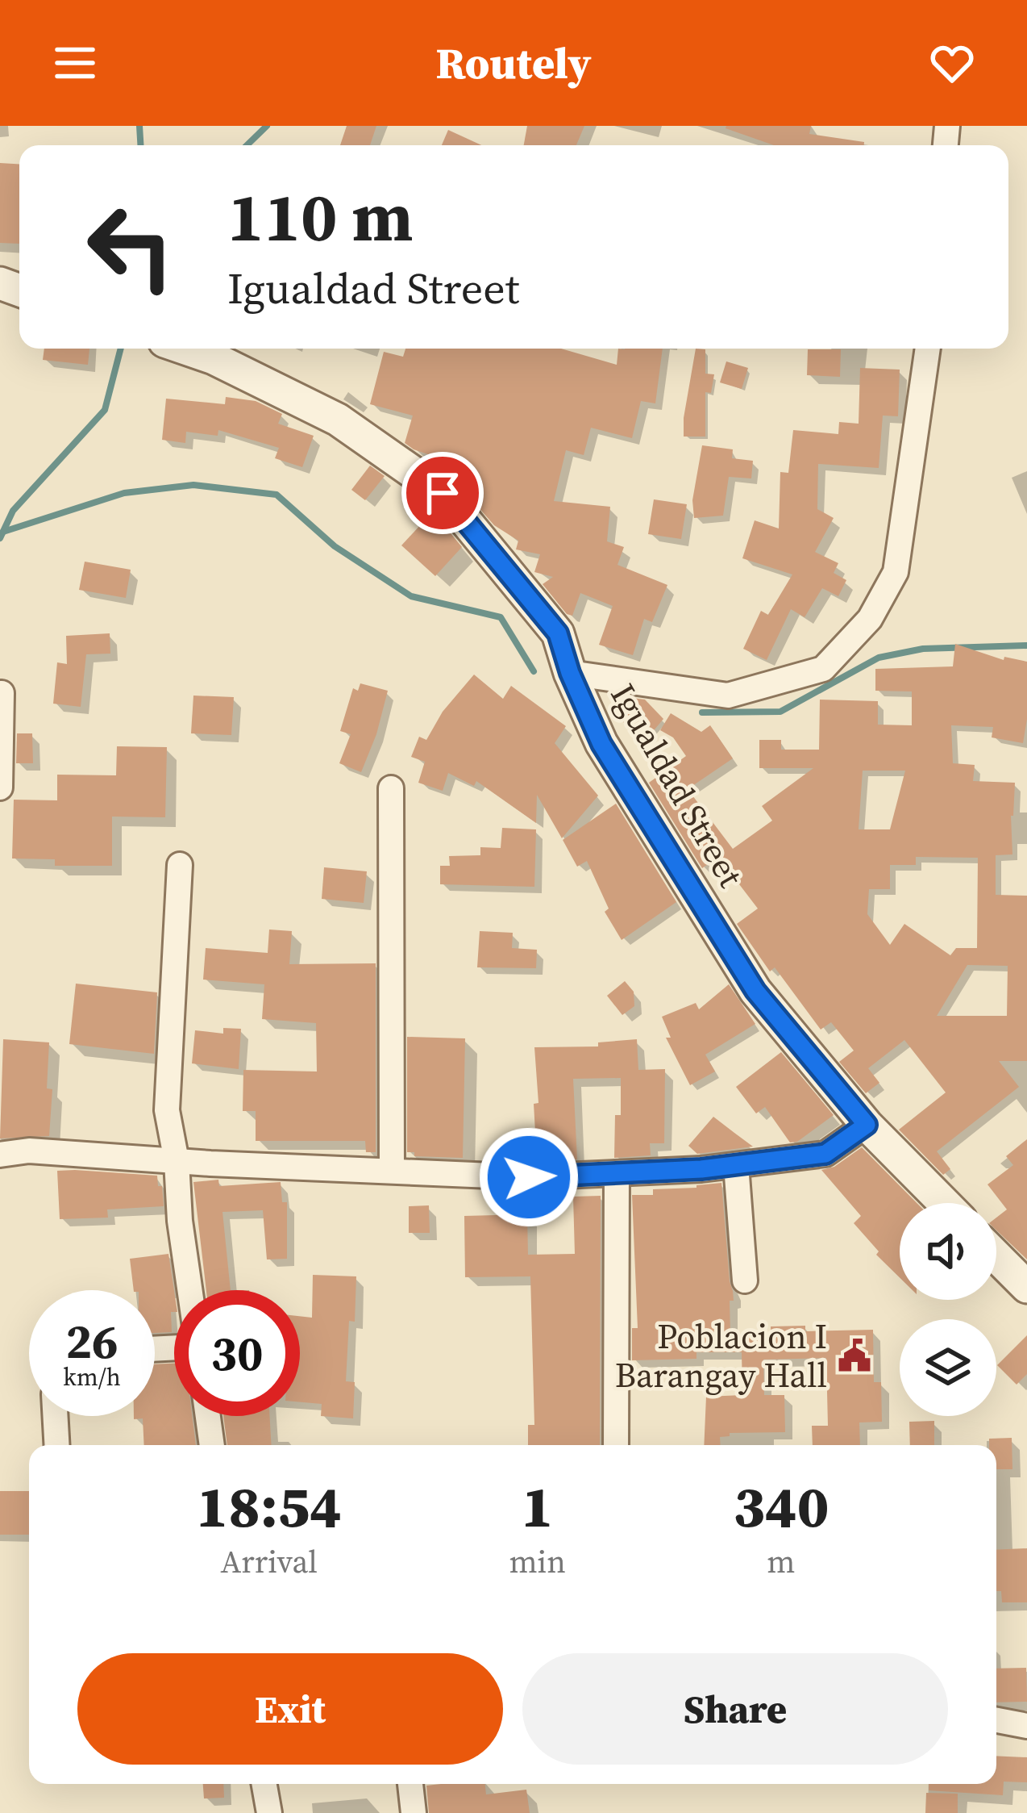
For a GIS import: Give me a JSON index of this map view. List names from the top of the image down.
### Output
{
  "streets": {
    "street": ["Igualdad Street"]
  },
  "places": {
    "public building": ["Poblacion I Barangay Hall"]
  },
  "page": {
    "header": "Routely",
    "turn": ["110 m", "Igualdad Street"],
    "speed": "26 km/h",
    "limit": "30",
    "eta": [
      "18:54",
      "Arrival",
      "1",
      "min",
      "340",
      "m"
    ],
    "buttons": ["Exit", "Share"]
  }
}
